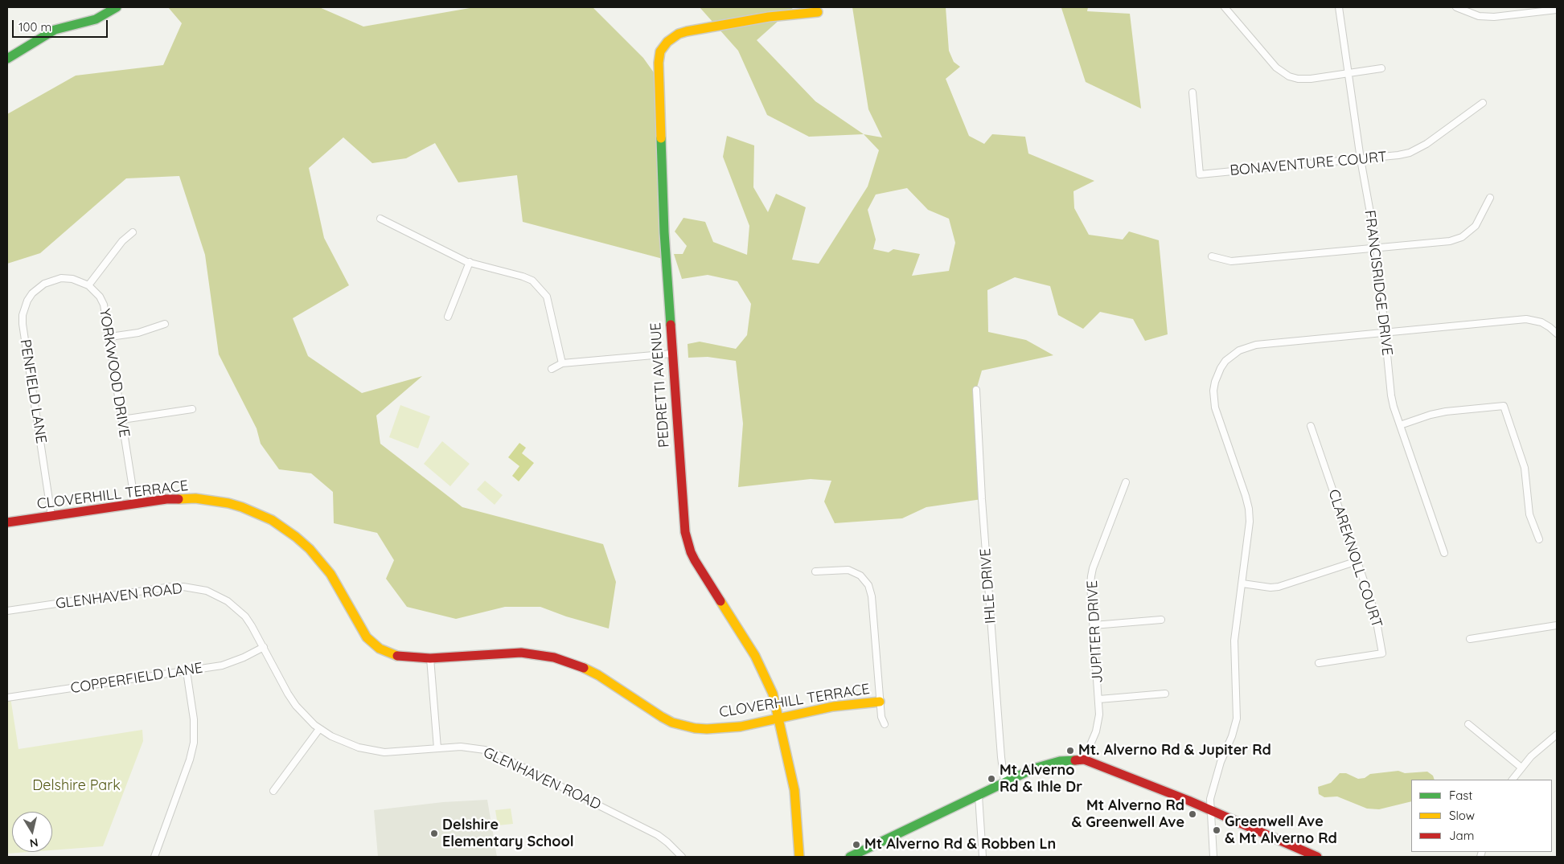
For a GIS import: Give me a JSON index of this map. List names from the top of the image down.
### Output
{
  "streets": {
    "street": [
      "BONAVENTURE COURT",
      "FRANCISRIDGE DRIVE",
      "YORKWOOD DRIVE",
      "PEDRETTI AVENUE",
      "PENFIELD LANE",
      "CLOVERHILL TERRACE",
      "CLAREKNOLL COURT",
      "IHLE DRIVE",
      "GLENHAVEN ROAD",
      "JUPITER DRIVE",
      "COPPERFIELD LANE"
    ]
  },
  "crossings": [
    ["BONAVENTURE COURT", "FRANCISRIDGE DRIVE"],
    ["YORKWOOD DRIVE", "PENFIELD LANE"],
    ["YORKWOOD DRIVE", "CLOVERHILL TERRACE"],
    ["PEDRETTI AVENUE", "CLOVERHILL TERRACE"],
    ["PENFIELD LANE", "CLOVERHILL TERRACE"],
    ["GLENHAVEN ROAD", "COPPERFIELD LANE"]
  ],
  "parks": ["Delshire Park"],
  "places": [
    "Mt. Alverno Rd & Jupiter Rd",
    "Mt Alverno Rd & Ihle Dr",
    "Mt Alverno Rd & Greenwell Ave",
    "Greenwell Ave & Mt Alverno Rd",
    "Delshire Elementary School",
    "Mt Alverno Rd & Robben Ln"
  ],
  "legend": ["Fast", "Slow", "Jam"],
  "scale_bar": "100 m",
  "north": "bottom"
}
